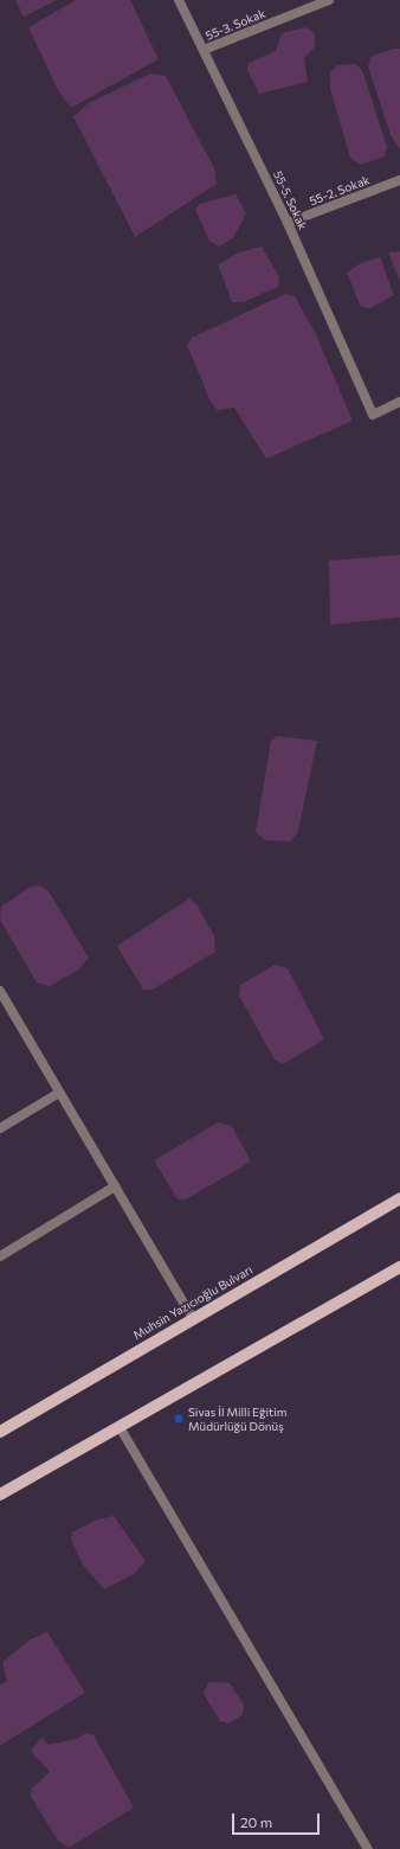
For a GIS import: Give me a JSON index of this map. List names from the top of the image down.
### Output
{
  "streets": {
    "main road": ["Muhsin Yazıcıoğlu Bulvarı"],
    "street": ["55-3. Sokak", "55-2. Sokak", "55-5. Sokak"]
  },
  "crossings": [
    ["55-3. Sokak", "55-5. Sokak"],
    ["55-2. Sokak", "55-5. Sokak"]
  ],
  "places": ["Sivas İl Milli Eğitim Müdürlüğü Dönüş"],
  "scale_bar": "20 m"
}
